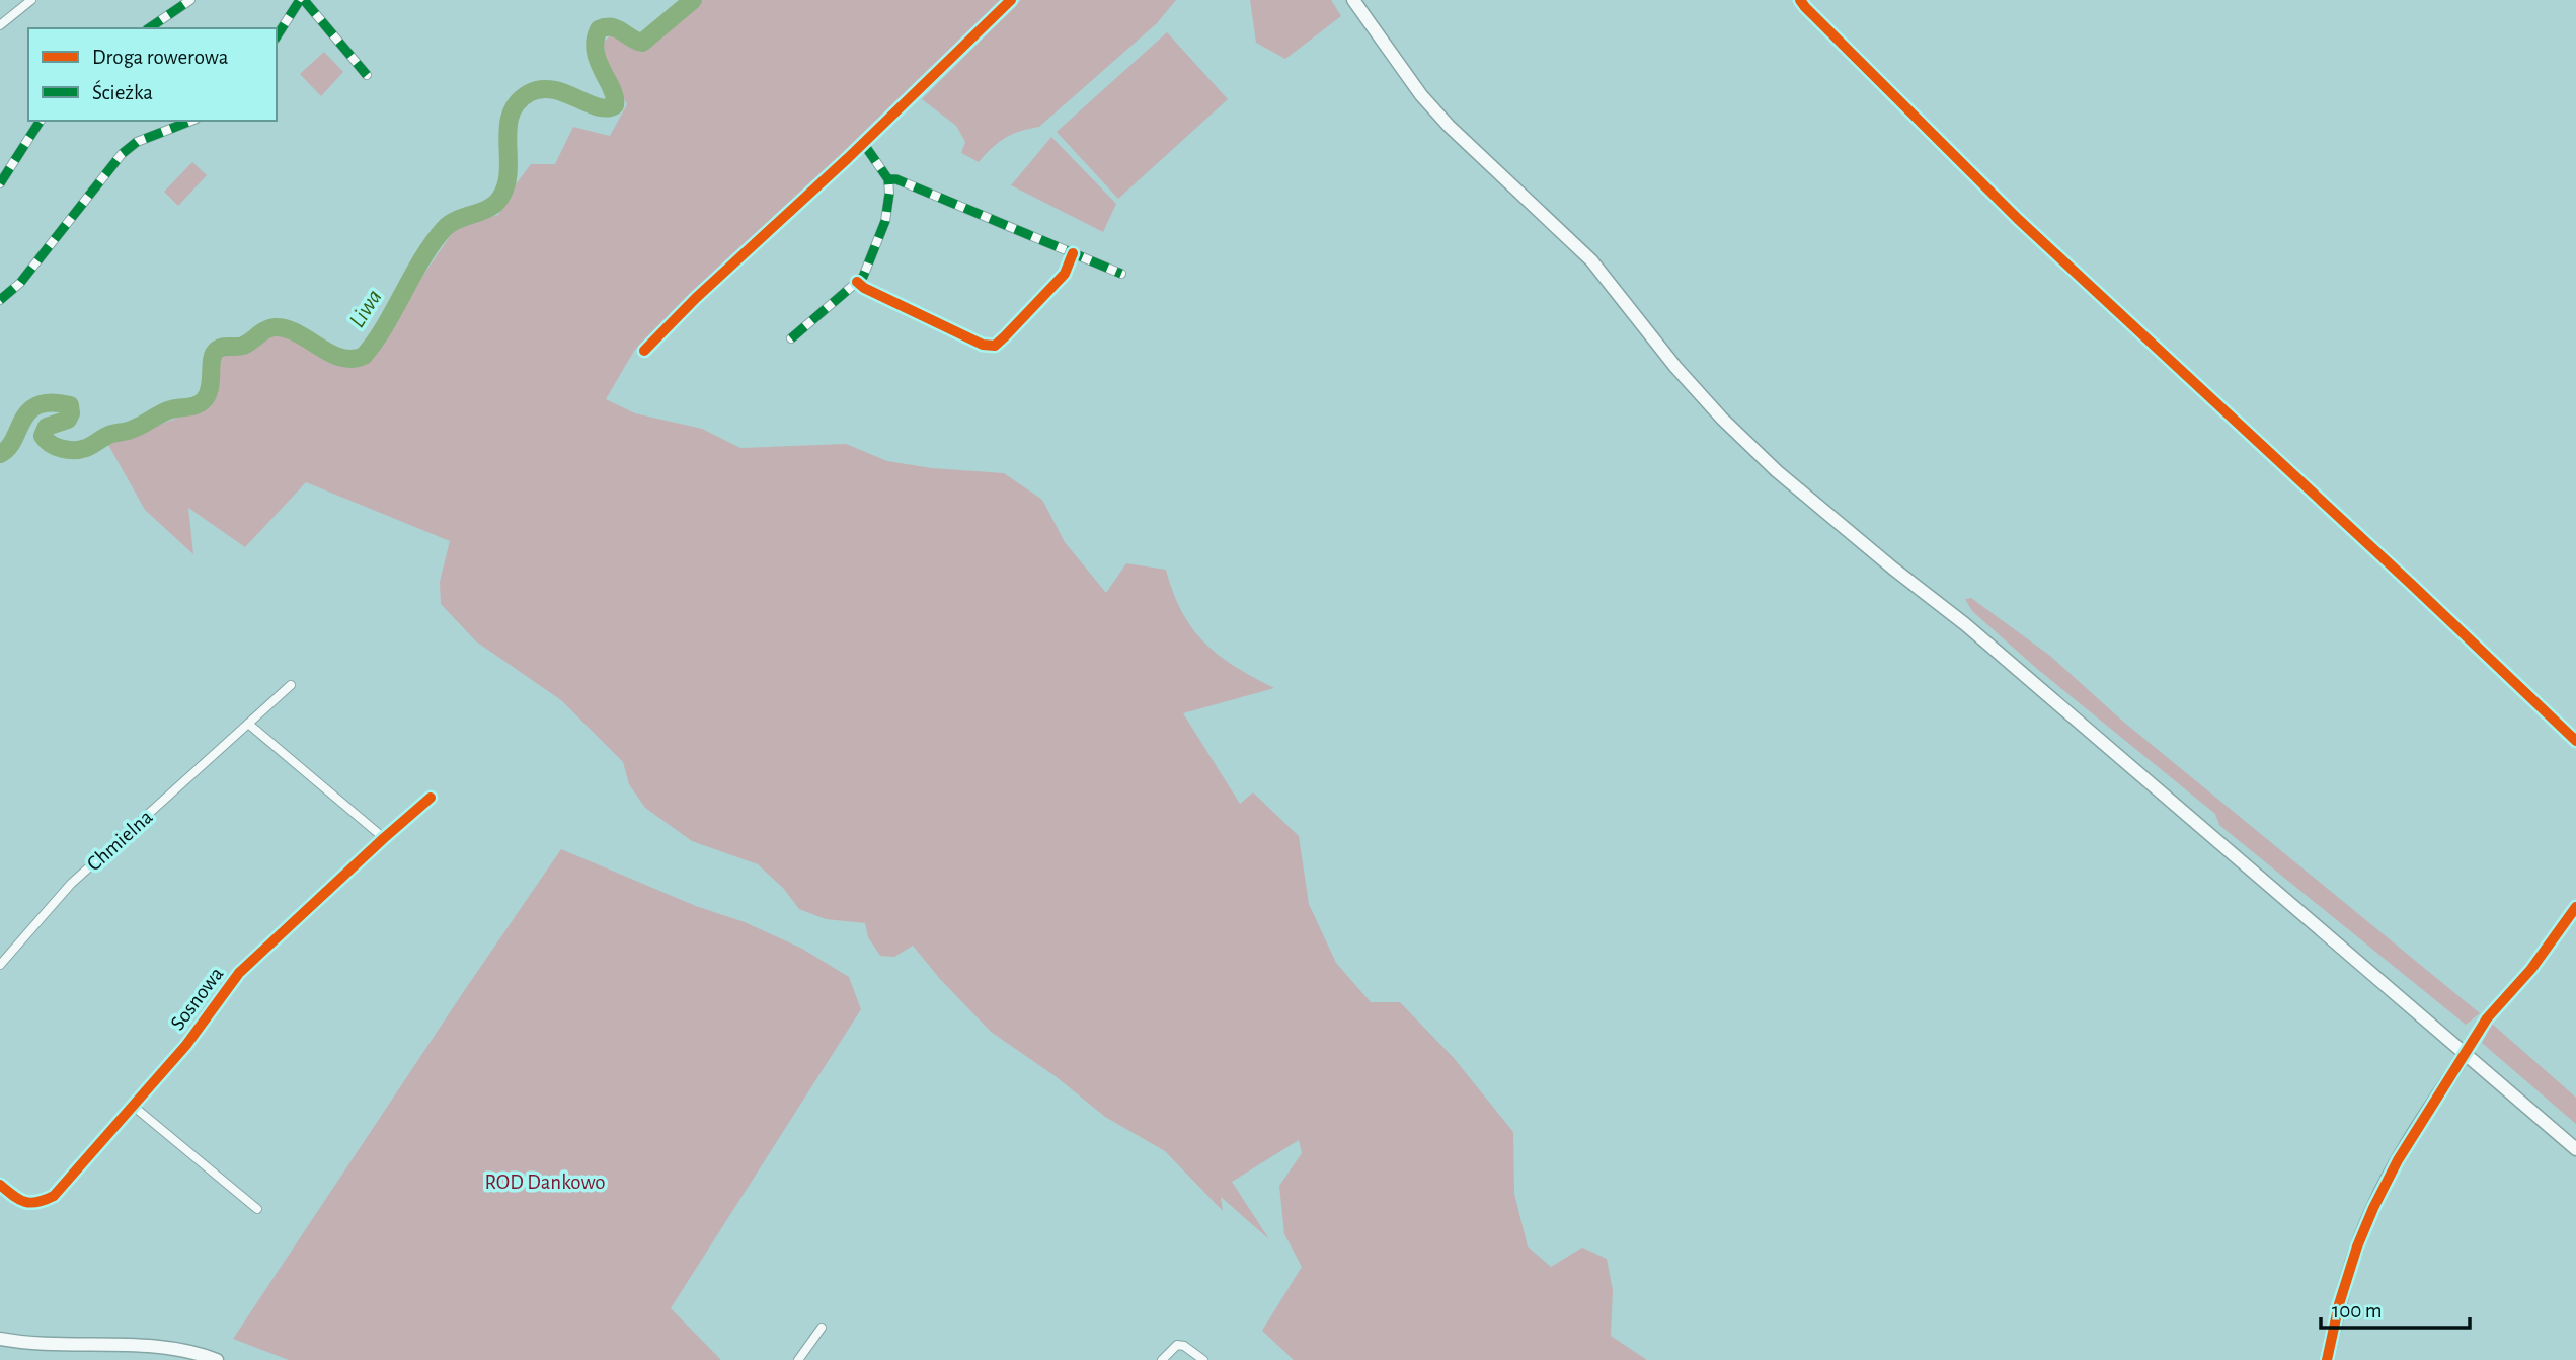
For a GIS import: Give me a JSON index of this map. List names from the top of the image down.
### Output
{
  "streets": {
    "street": ["Chmielna", "Sosnowa"]
  },
  "water": ["Liwa"],
  "parks": ["ROD Dankowo"],
  "legend": ["Droga rowerowa", "Ścieżka"],
  "scale_bar": "100 m"
}
